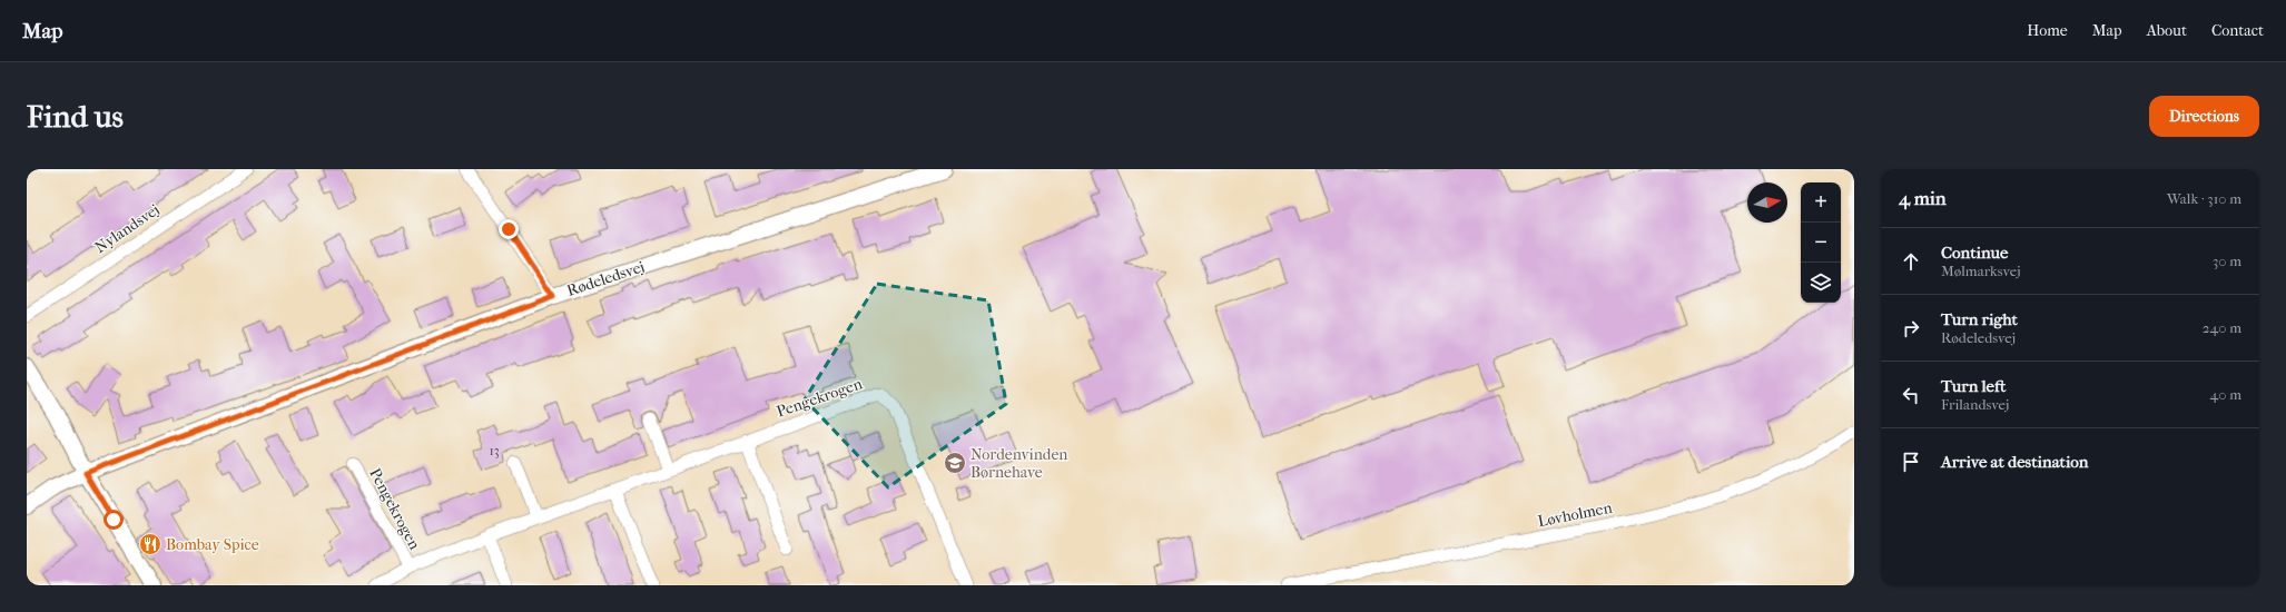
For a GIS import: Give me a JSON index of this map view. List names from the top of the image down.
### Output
{
  "streets": {
    "street": [
      "Nylandsvej",
      "Rødeledsvej",
      "Pengekrogen",
      "Løvholmen"
    ]
  },
  "places": {
    "school or university": ["Nordenvinden Børnehave"],
    "restaurant": ["Bombay Spice"]
  },
  "house_numbers": ["13"],
  "north": "right",
  "page": {
    "header": "Map",
    "nav": [
      "Home",
      "Map",
      "About",
      "Contact"
    ],
    "buttons": "Directions",
    "title": "Find us",
    "heading": ["4 min", "Walk · 310 m"],
    "map_buttons": ["+", "−"],
    "list": [
      ["Continue", "Mølmarksvej", "30 m"],
      ["Turn right", "Rødeledsvej", "240 m"],
      ["Turn left", "Frilandsvej", "40 m"],
      "Arrive at destination"
    ]
  }
}
